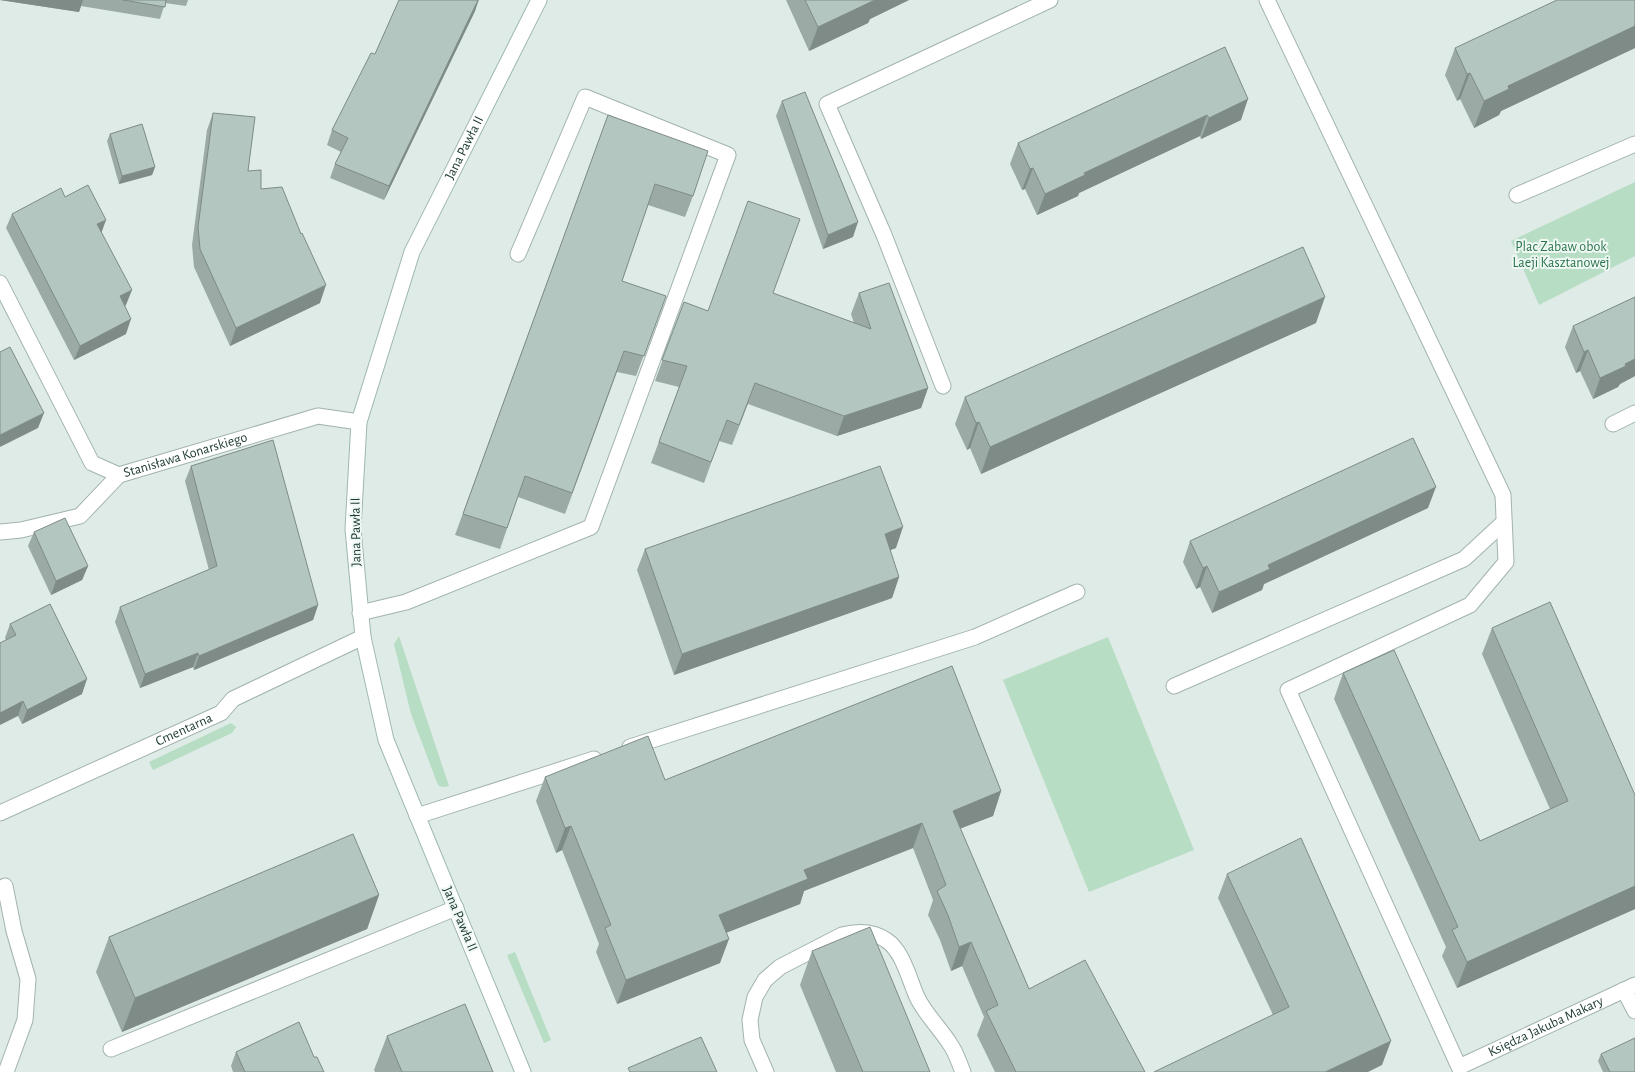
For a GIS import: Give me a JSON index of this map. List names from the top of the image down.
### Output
{
  "streets": {
    "main road": [
      "Jana Pawła II",
      "Stanisława Konarskiego",
      "Cmentarna",
      "Księdza Jakuba Makary"
    ]
  },
  "crossings": [
    ["Jana Pawła II", "Stanisława Konarskiego"],
    ["Jana Pawła II", "Cmentarna"]
  ],
  "parks": ["Plac Zabaw obok Laeji Kasztanowej"]
}
